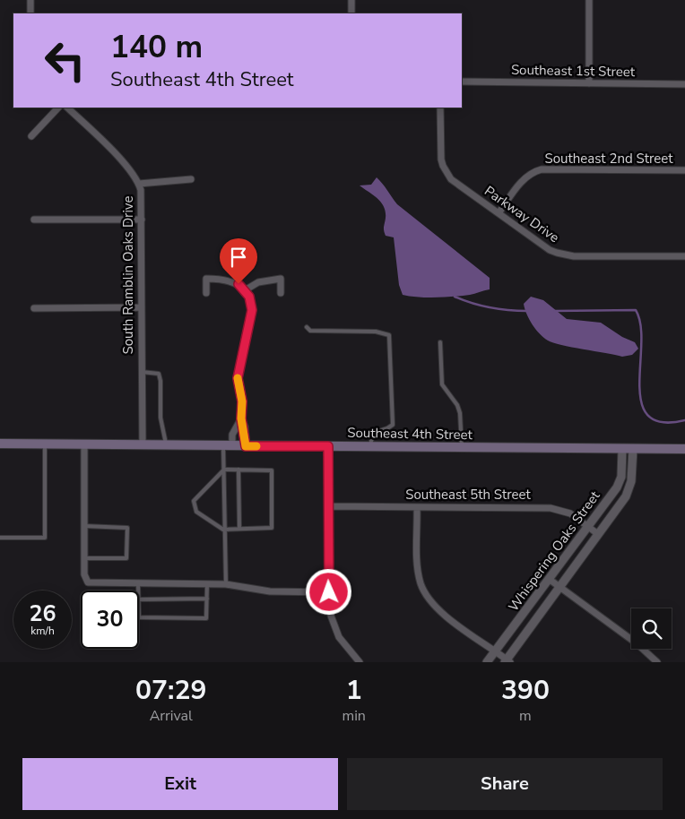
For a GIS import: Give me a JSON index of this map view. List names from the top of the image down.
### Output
{
  "streets": {
    "main road": ["Southeast 4th Street"],
    "street": [
      "Southeast 1st Street",
      "Southeast 2nd Street",
      "Parkway Drive",
      "South Ramblin Oaks Drive",
      "Southeast 5th Street",
      "Whispering Oaks Street"
    ]
  },
  "crossings": [
    ["Southeast 2nd Street", "Parkway Drive"],
    ["South Ramblin Oaks Drive", "Southeast 4th Street"],
    ["Southeast 4th Street", "Whispering Oaks Street"],
    ["Southeast 5th Street", "Whispering Oaks Street"]
  ],
  "page": {
    "turn": ["140 m", "Southeast 4th Street"],
    "speed": "26 km/h",
    "limit": "30",
    "eta": [
      "07:29",
      "Arrival",
      "1",
      "min",
      "390",
      "m"
    ],
    "buttons": ["Exit", "Share"]
  }
}
